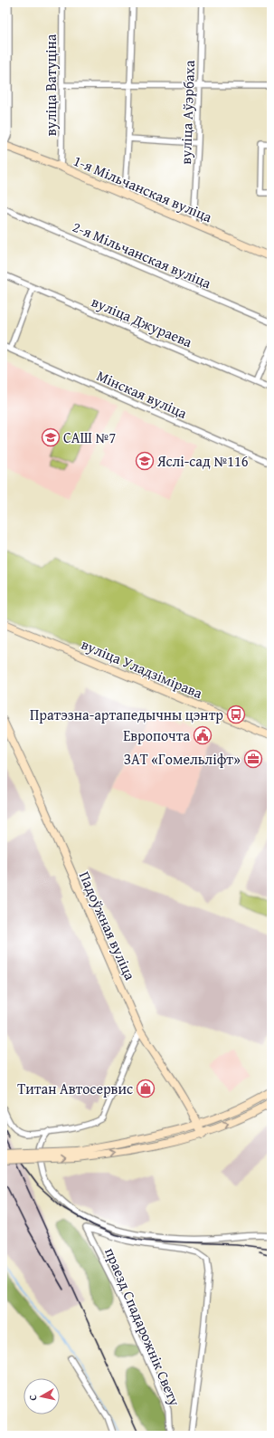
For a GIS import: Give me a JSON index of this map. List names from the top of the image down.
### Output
{
  "streets": {
    "main road": ["1-я Мільчанская вуліца", "вуліца Уладзімірава", "Падоўжная вуліца"],
    "street": [
      "вуліца Ватуціна",
      "вуліца Аўэрбаха",
      "2-я Мільчанская вуліца",
      "вуліца Джураева",
      "Мінская вуліца",
      "праезд Спадарожнік Свету"
    ]
  },
  "crossings": [
    ["вуліца Ватуціна", "1-я Мільчанская вуліца"],
    ["вуліца Аўэрбаха", "1-я Мільчанская вуліца"]
  ],
  "places": {
    "school or university": ["САШ №7", "Яслі-сад №116"],
    "bus stop": ["Пратэзна-артапедычны цэнтр"],
    "public building": ["Европочта"],
    "office": ["ЗАТ «Гомельліфт»"],
    "shop": ["Титан Автосервис"]
  },
  "north": "left"
}
